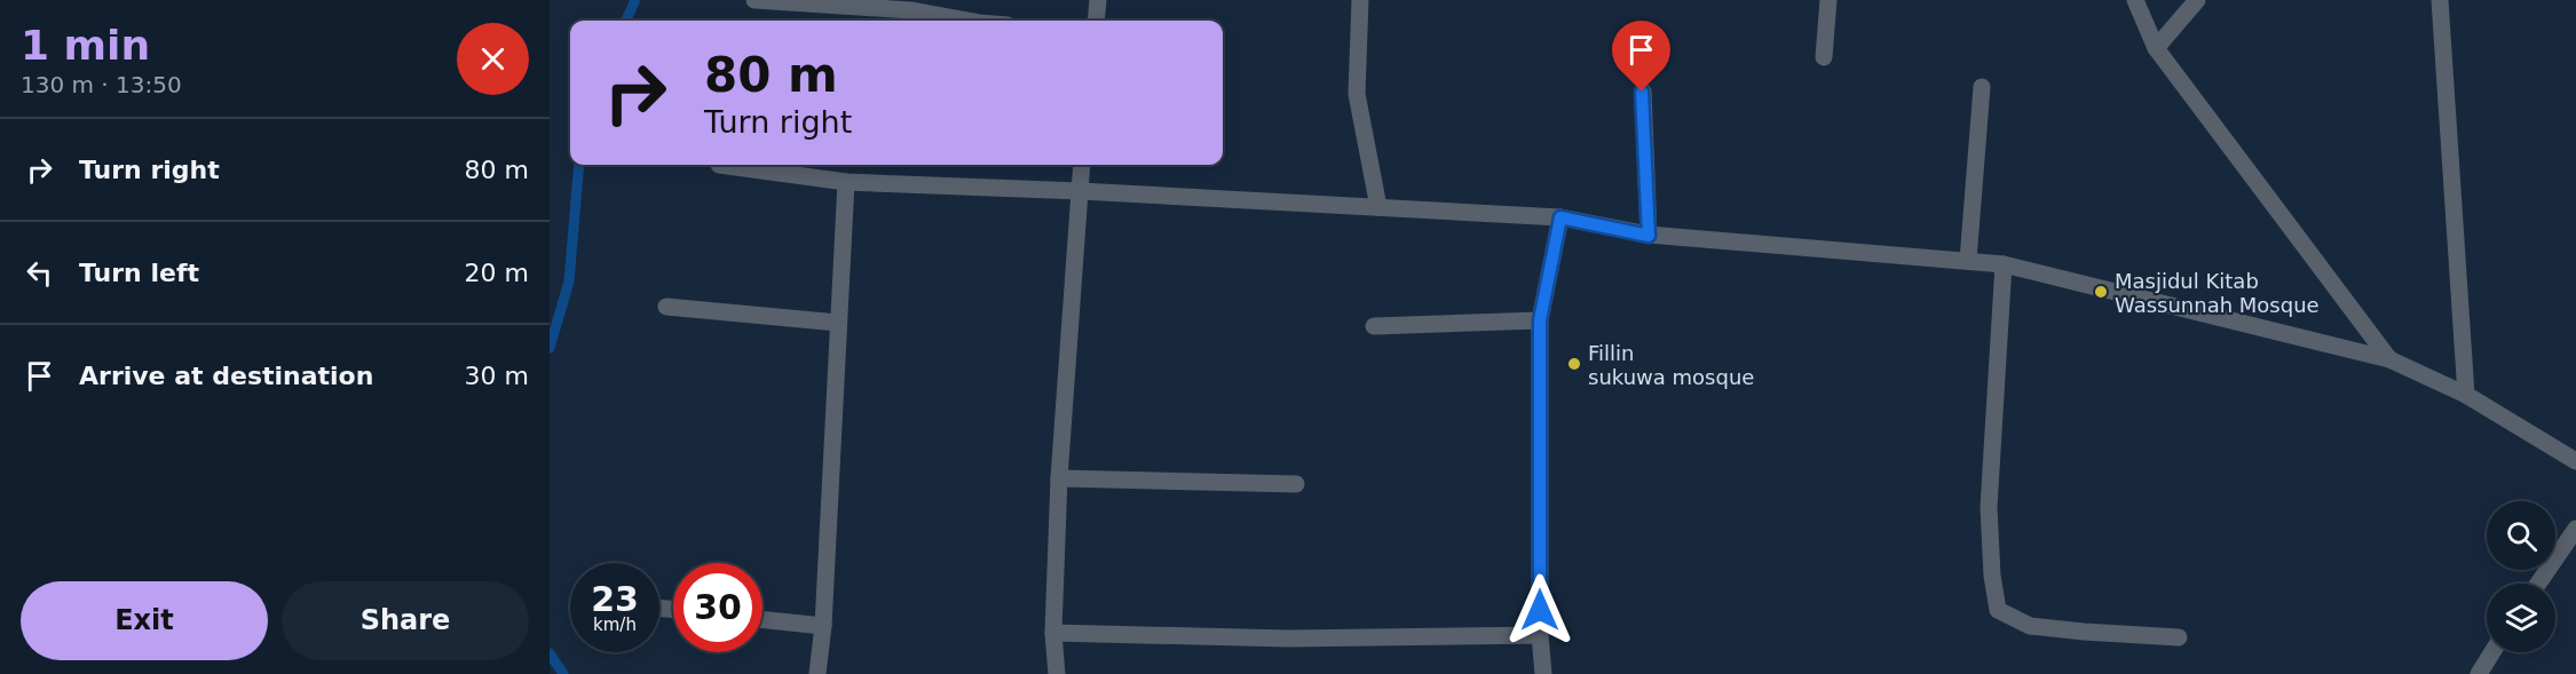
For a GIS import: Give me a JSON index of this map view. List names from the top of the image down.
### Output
{
  "places": ["Masjidul Kitab Wassunnah Mosque", "Fillin sukuwa mosque"],
  "page": {
    "heading": ["1 min", "130 m · 13:50"],
    "turn": ["80 m", "Turn right"],
    "list": [
      {
        "name": "Turn right",
        "value": "80 m"
      },
      {
        "name": "Turn left",
        "value": "20 m"
      },
      {
        "name": "Arrive at destination",
        "value": "30 m"
      }
    ],
    "speed": "23 km/h",
    "limit": "30",
    "buttons": ["Exit", "Share"]
  }
}
